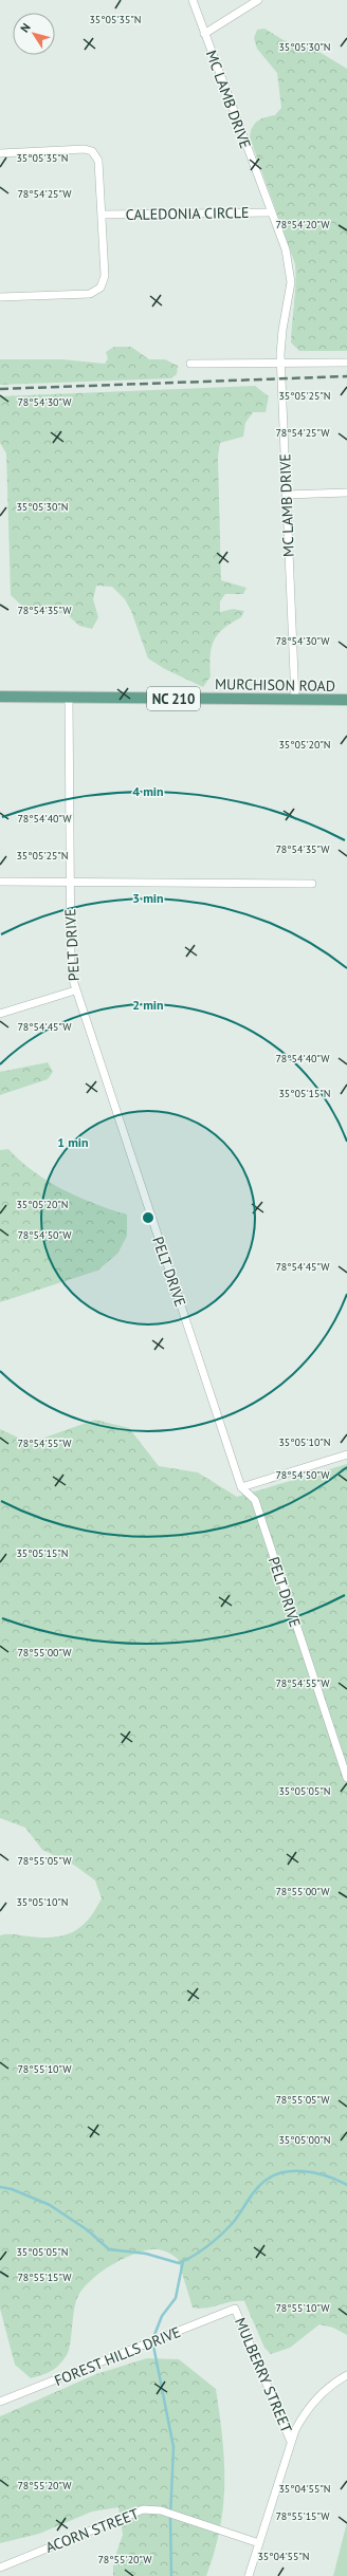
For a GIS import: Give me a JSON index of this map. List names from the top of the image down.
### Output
{
  "streets": {
    "main road": ["MURCHISON ROAD", "NC 210"],
    "street": [
      "MC LAMB DRIVE",
      "CALEDONIA CIRCLE",
      "PELT DRIVE",
      "FOREST HILLS DRIVE",
      "MULBERRY STREET",
      "ACORN STREET"
    ]
  },
  "crossings": [
    ["MC LAMB DRIVE", "CALEDONIA CIRCLE"],
    ["MC LAMB DRIVE", "MURCHISON ROAD"],
    ["MURCHISON ROAD", "PELT DRIVE"],
    ["FOREST HILLS DRIVE", "MULBERRY STREET"]
  ],
  "north": "top left",
  "coordinates": [
    "35°05'35\"N",
    "35°05'30\"N",
    "78°54'25\"W",
    "78°54'20\"W",
    "35°05'25\"N",
    "78°54'30\"W",
    "78°54'35\"W",
    "35°05'20\"N",
    "78°54'40\"W",
    "78°54'45\"W",
    "35°05'15\"N",
    "78°54'50\"W",
    "35°05'10\"N",
    "78°54'55\"W",
    "78°55'00\"W",
    "35°05'05\"N",
    "78°55'05\"W",
    "78°55'10\"W",
    "35°05'00\"N",
    "78°55'15\"W",
    "78°55'20\"W",
    "35°04'55\"N"
  ],
  "rings": [
    "4 min",
    "3 min",
    "2 min",
    "1 min"
  ]
}
